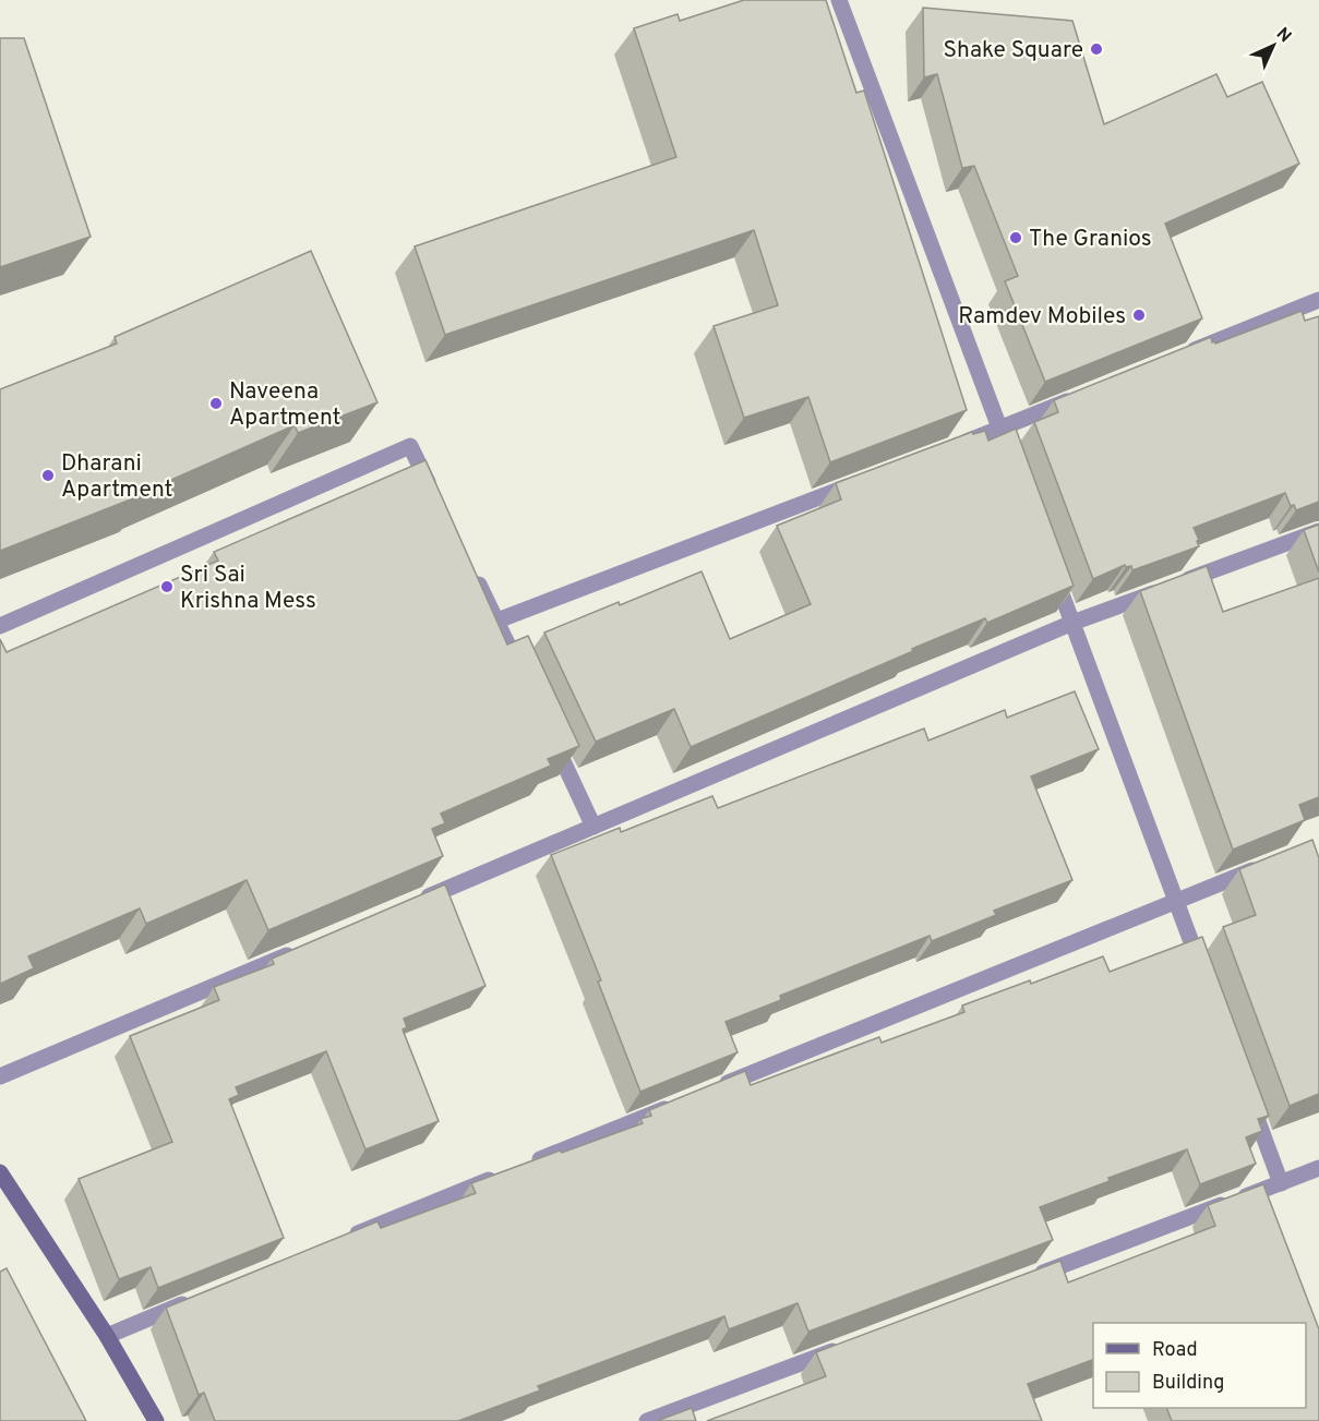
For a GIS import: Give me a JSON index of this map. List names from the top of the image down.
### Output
{
  "places": [
    "Shake Square",
    "The Granios",
    "Ramdev Mobiles",
    "Naveena Apartment",
    "Dharani Apartment",
    "Sri Sai Krishna Mess"
  ],
  "legend": ["Road", "Building"],
  "north": "top right"
}
